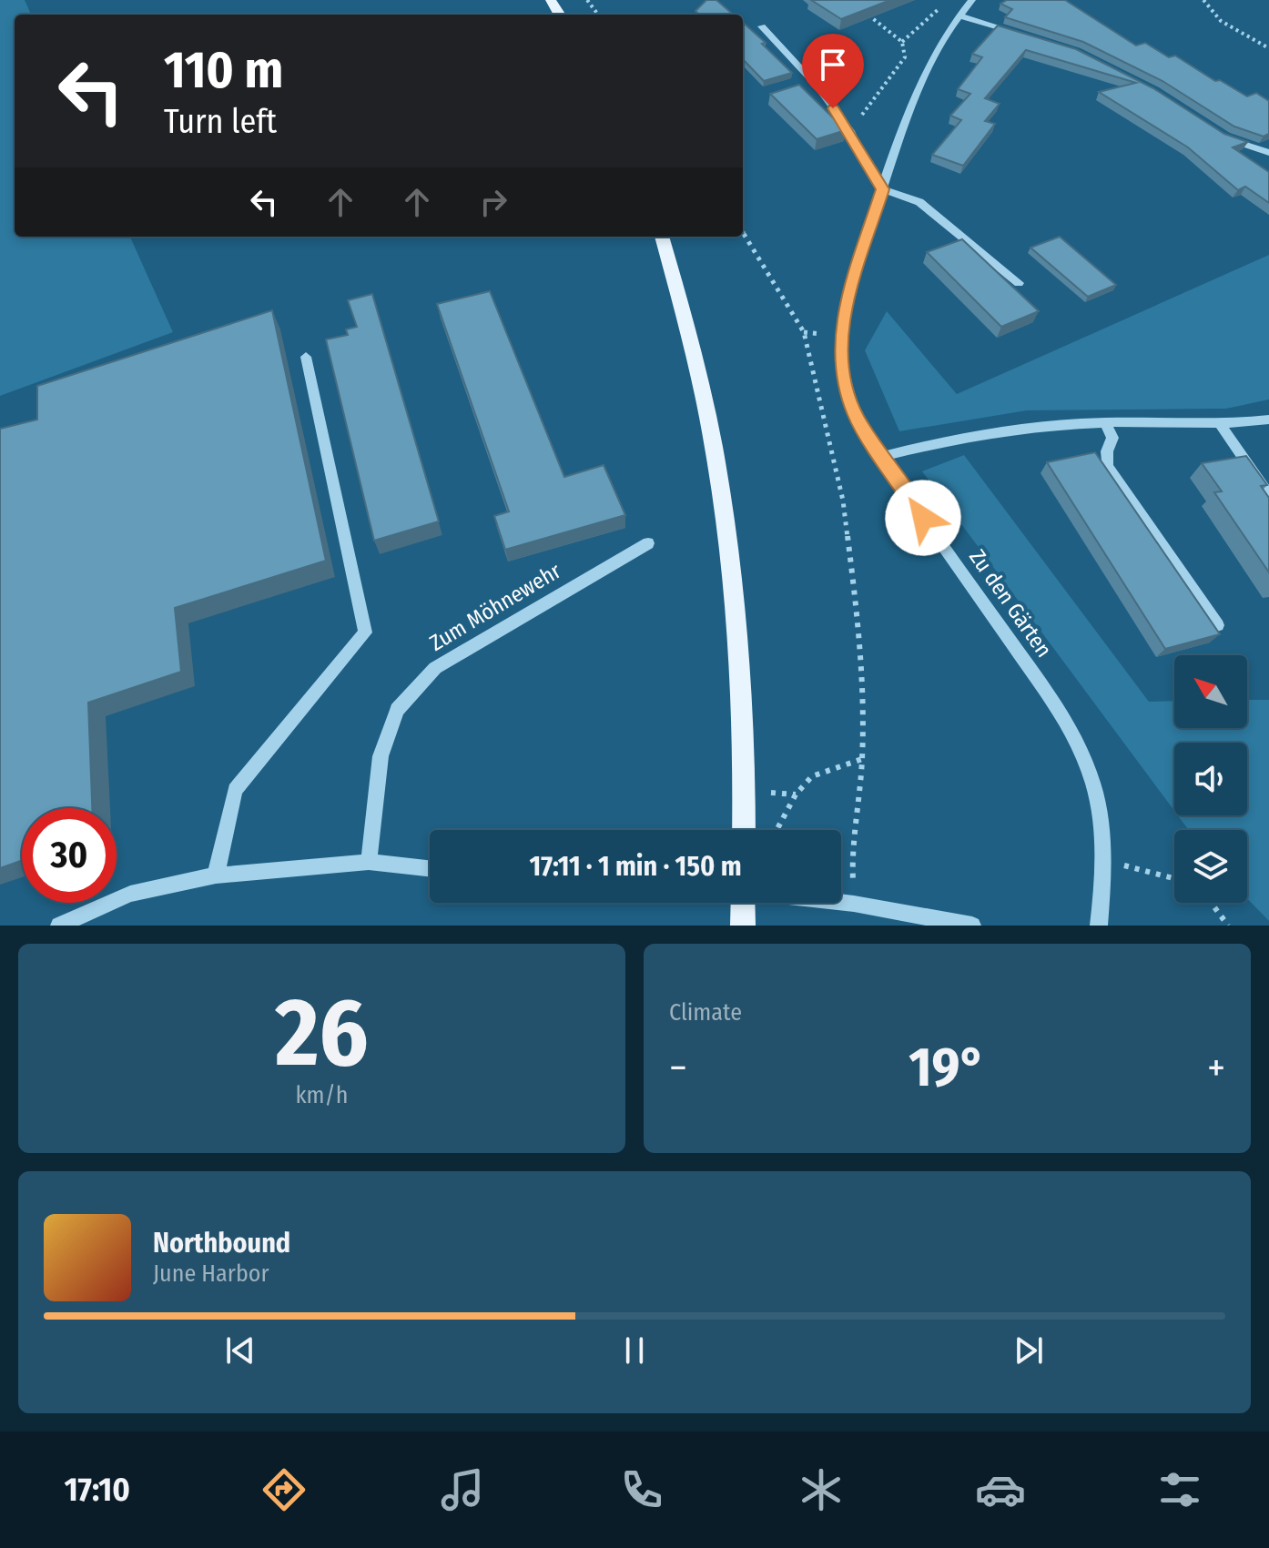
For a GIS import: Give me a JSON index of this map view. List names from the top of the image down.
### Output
{
  "streets": {
    "street": ["Zu den Gärten", "Zum Möhnewehr"]
  },
  "north": "top left",
  "page": {
    "turn": ["110 m", "Turn left"],
    "limit": "30",
    "trip": "17:11 · 1 min · 150 m",
    "tile": [
      ["26", "km/h"],
      "Climate"
    ],
    "heat": ["−", "19°", "+"],
    "song": ["Northbound", "June Harbor"],
    "tabs": "17:10"
  }
}
